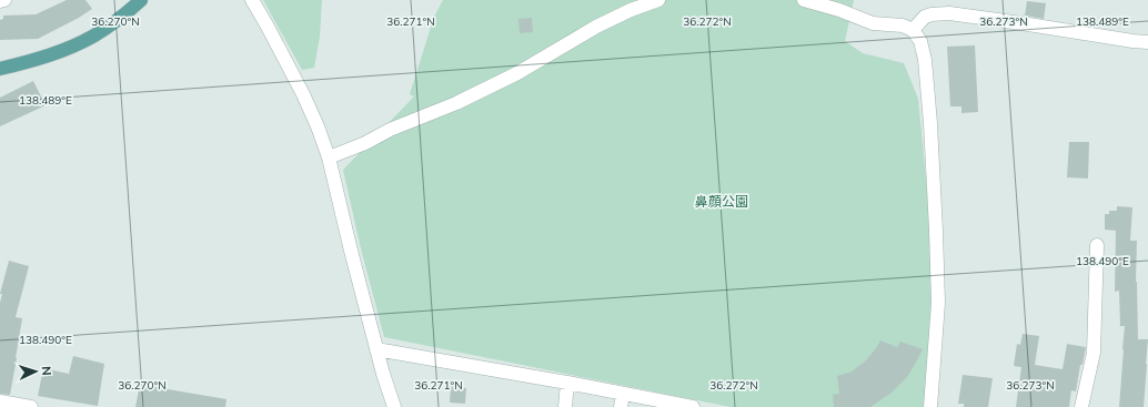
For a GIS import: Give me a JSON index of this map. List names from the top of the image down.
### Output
{
  "parks": ["鼻顔公園"],
  "north": "right",
  "coordinates": [
    "138.489°E",
    "36.270°N",
    "36.271°N",
    "36.272°N",
    "36.273°N",
    "138.490°E"
  ]
}
